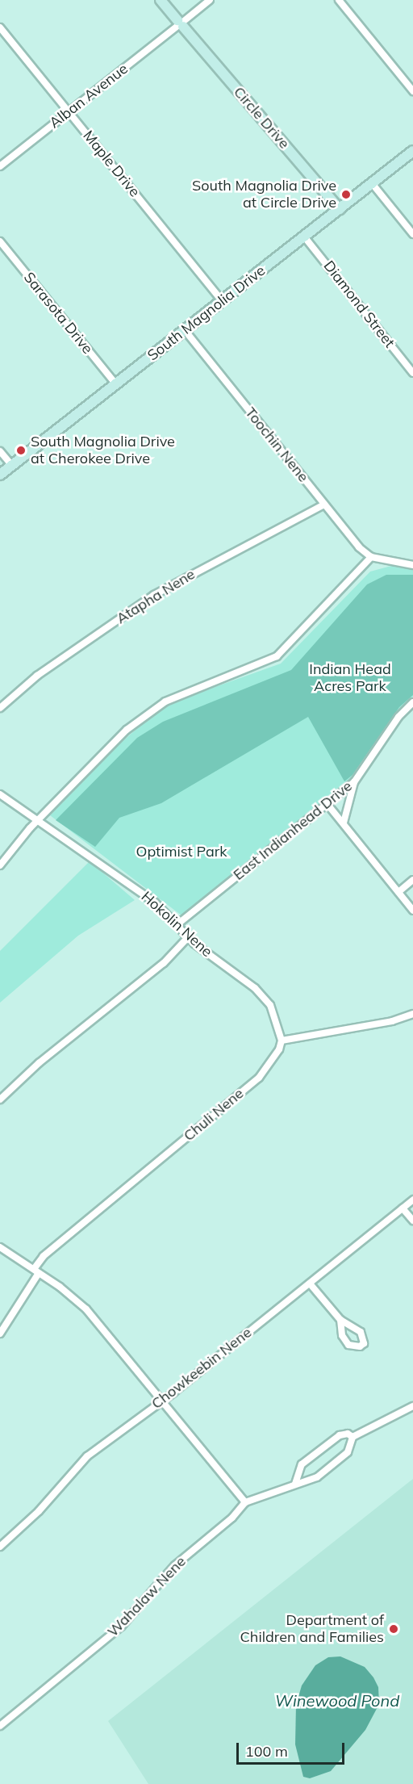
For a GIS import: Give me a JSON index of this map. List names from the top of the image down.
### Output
{
  "streets": {
    "main road": ["Circle Drive", "South Magnolia Drive"],
    "street": [
      "Alban Avenue",
      "Maple Drive",
      "Diamond Street",
      "Sarasota Drive",
      "Toochin Nene",
      "Atapha Nene",
      "East Indianhead Drive",
      "Hokolin Nene",
      "Chuli Nene",
      "Chowkeebin Nene",
      "Wahalaw Nene"
    ]
  },
  "crossings": [
    ["Alban Avenue", "Circle Drive"],
    ["Alban Avenue", "Maple Drive"],
    ["Circle Drive", "South Magnolia Drive"],
    ["Maple Drive", "South Magnolia Drive"],
    ["Diamond Street", "South Magnolia Drive"],
    ["Sarasota Drive", "South Magnolia Drive"],
    ["South Magnolia Drive", "Toochin Nene"],
    ["Toochin Nene", "Atapha Nene"],
    ["East Indianhead Drive", "Hokolin Nene"],
    ["Hokolin Nene", "Chuli Nene"]
  ],
  "water": ["Winewood Pond"],
  "parks": ["Indian Head Acres Park", "Optimist Park"],
  "places": ["South Magnolia Drive at Circle Drive", "South Magnolia Drive at Cherokee Drive", "Department of Children and Families"],
  "scale_bar": "100 m"
}
